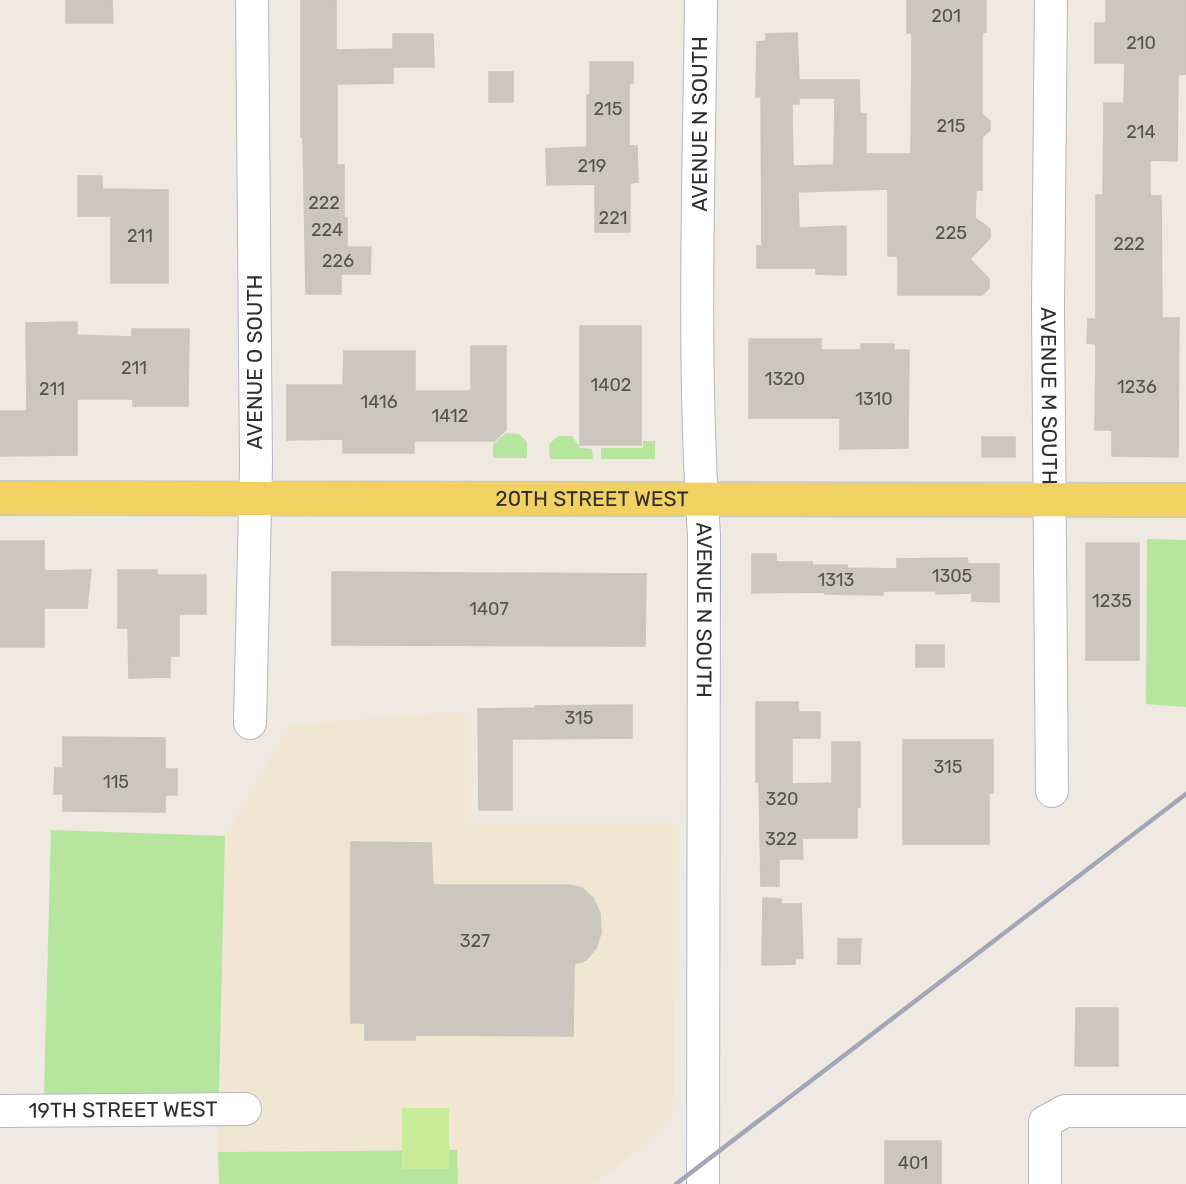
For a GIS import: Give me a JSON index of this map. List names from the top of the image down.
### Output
{
  "streets": {
    "main road": ["20TH STREET WEST"],
    "street": [
      "AVENUE N SOUTH",
      "AVENUE O SOUTH",
      "AVENUE M SOUTH",
      "19TH STREET WEST"
    ]
  },
  "crossings": [
    ["AVENUE N SOUTH", "20TH STREET WEST"],
    ["AVENUE O SOUTH", "20TH STREET WEST"],
    ["AVENUE M SOUTH", "20TH STREET WEST"]
  ],
  "house_numbers": [
    "201",
    "210",
    "215",
    "215",
    "214",
    "219",
    "222",
    "221",
    "224",
    "225",
    "211",
    "222",
    "226",
    "211",
    "1320",
    "1402",
    "1236",
    "211",
    "1310",
    "1416",
    "1412",
    "1305",
    "1313",
    "1235",
    "1407",
    "315",
    "315",
    "115",
    "320",
    "322",
    "327",
    "401"
  ]
}
